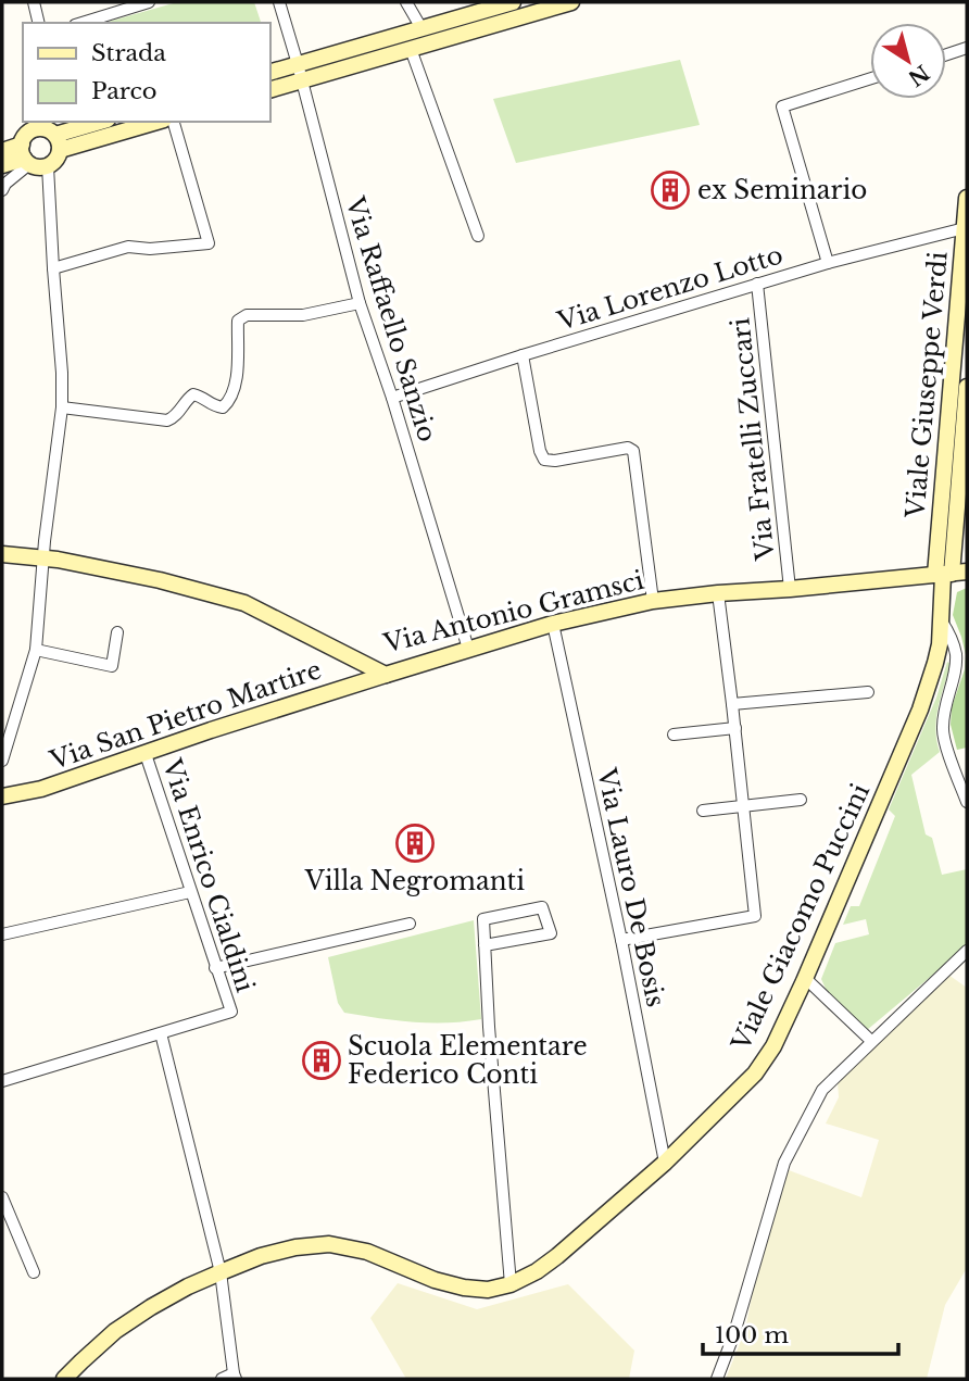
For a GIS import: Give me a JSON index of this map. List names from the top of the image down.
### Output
{
  "streets": {
    "street": [
      "Via Lorenzo Lotto",
      "Via Raffaello Sanzio",
      "Viale Giuseppe Verdi",
      "Via Fratelli Zuccari",
      "Via Antonio Gramsci",
      "Via San Pietro Martire",
      "Via Enrico Cialdini",
      "Via Lauro De Bosis",
      "Viale Giacomo Puccini"
    ]
  },
  "crossings": [
    ["Via Lorenzo Lotto", "Via Raffaello Sanzio"],
    ["Via Lorenzo Lotto", "Viale Giuseppe Verdi"],
    ["Via Lorenzo Lotto", "Via Fratelli Zuccari"],
    ["Via Raffaello Sanzio", "Via Antonio Gramsci"],
    ["Viale Giuseppe Verdi", "Via Antonio Gramsci"],
    ["Viale Giuseppe Verdi", "Viale Giacomo Puccini"],
    ["Via Fratelli Zuccari", "Via Antonio Gramsci"],
    ["Via Antonio Gramsci", "Via San Pietro Martire"],
    ["Via Antonio Gramsci", "Via Lauro De Bosis"],
    ["Via Antonio Gramsci", "Viale Giacomo Puccini"],
    ["Via San Pietro Martire", "Via Enrico Cialdini"],
    ["Via Lauro De Bosis", "Viale Giacomo Puccini"]
  ],
  "places": {
    "building": ["ex Seminario", "Villa Negromanti", "Scuola Elementare Federico Conti"]
  },
  "legend": ["Strada", "Parco"],
  "scale_bar": "100 m",
  "north": "bottom right"
}
